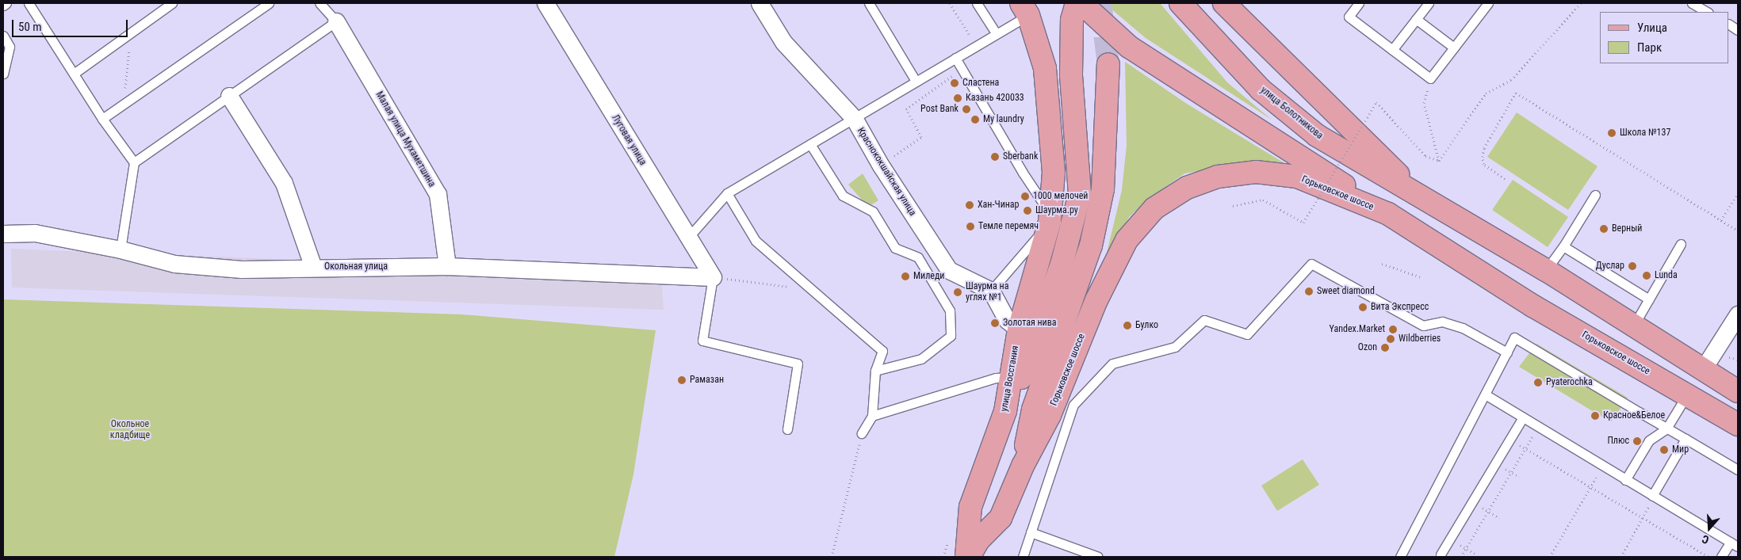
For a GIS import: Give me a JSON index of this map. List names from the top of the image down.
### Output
{
  "streets": {
    "main road": ["улица Болотникова", "Горьковское шоссе", "улица Восстания"],
    "street": [
      "Малая улица Мухаметшина",
      "Луговая улица",
      "Краснококшайская улица",
      "Окольная улица"
    ]
  },
  "crossings": [
    ["Малая улица Мухаметшина", "Окольная улица"],
    ["Луговая улица", "Окольная улица"],
    ["Горьковское шоссе", "улица Восстания"]
  ],
  "parks": ["Окольное кладбище"],
  "places": [
    "Сластена",
    "Казань 420033",
    "Post Bank",
    "My laundry",
    "Школа №137",
    "Sberbank",
    "1000 мелочей",
    "Хан-Чинар",
    "Шаурма.ру",
    "Темле перемяч",
    "Верный",
    "Дуслар",
    "Lunda",
    "Миледи",
    "Sweet diamond",
    "Шаурма на углях №1",
    "Вита Экспресс",
    "Золотая нива",
    "Булко",
    "Yandex.Market",
    "Wildberries",
    "Ozon",
    "Рамазан",
    "Pyaterochka",
    "Красное&Белое",
    "Плюс",
    "Мир"
  ],
  "legend": ["Улица", "Парк"],
  "scale_bar": "50 m",
  "north": "bottom"
}
